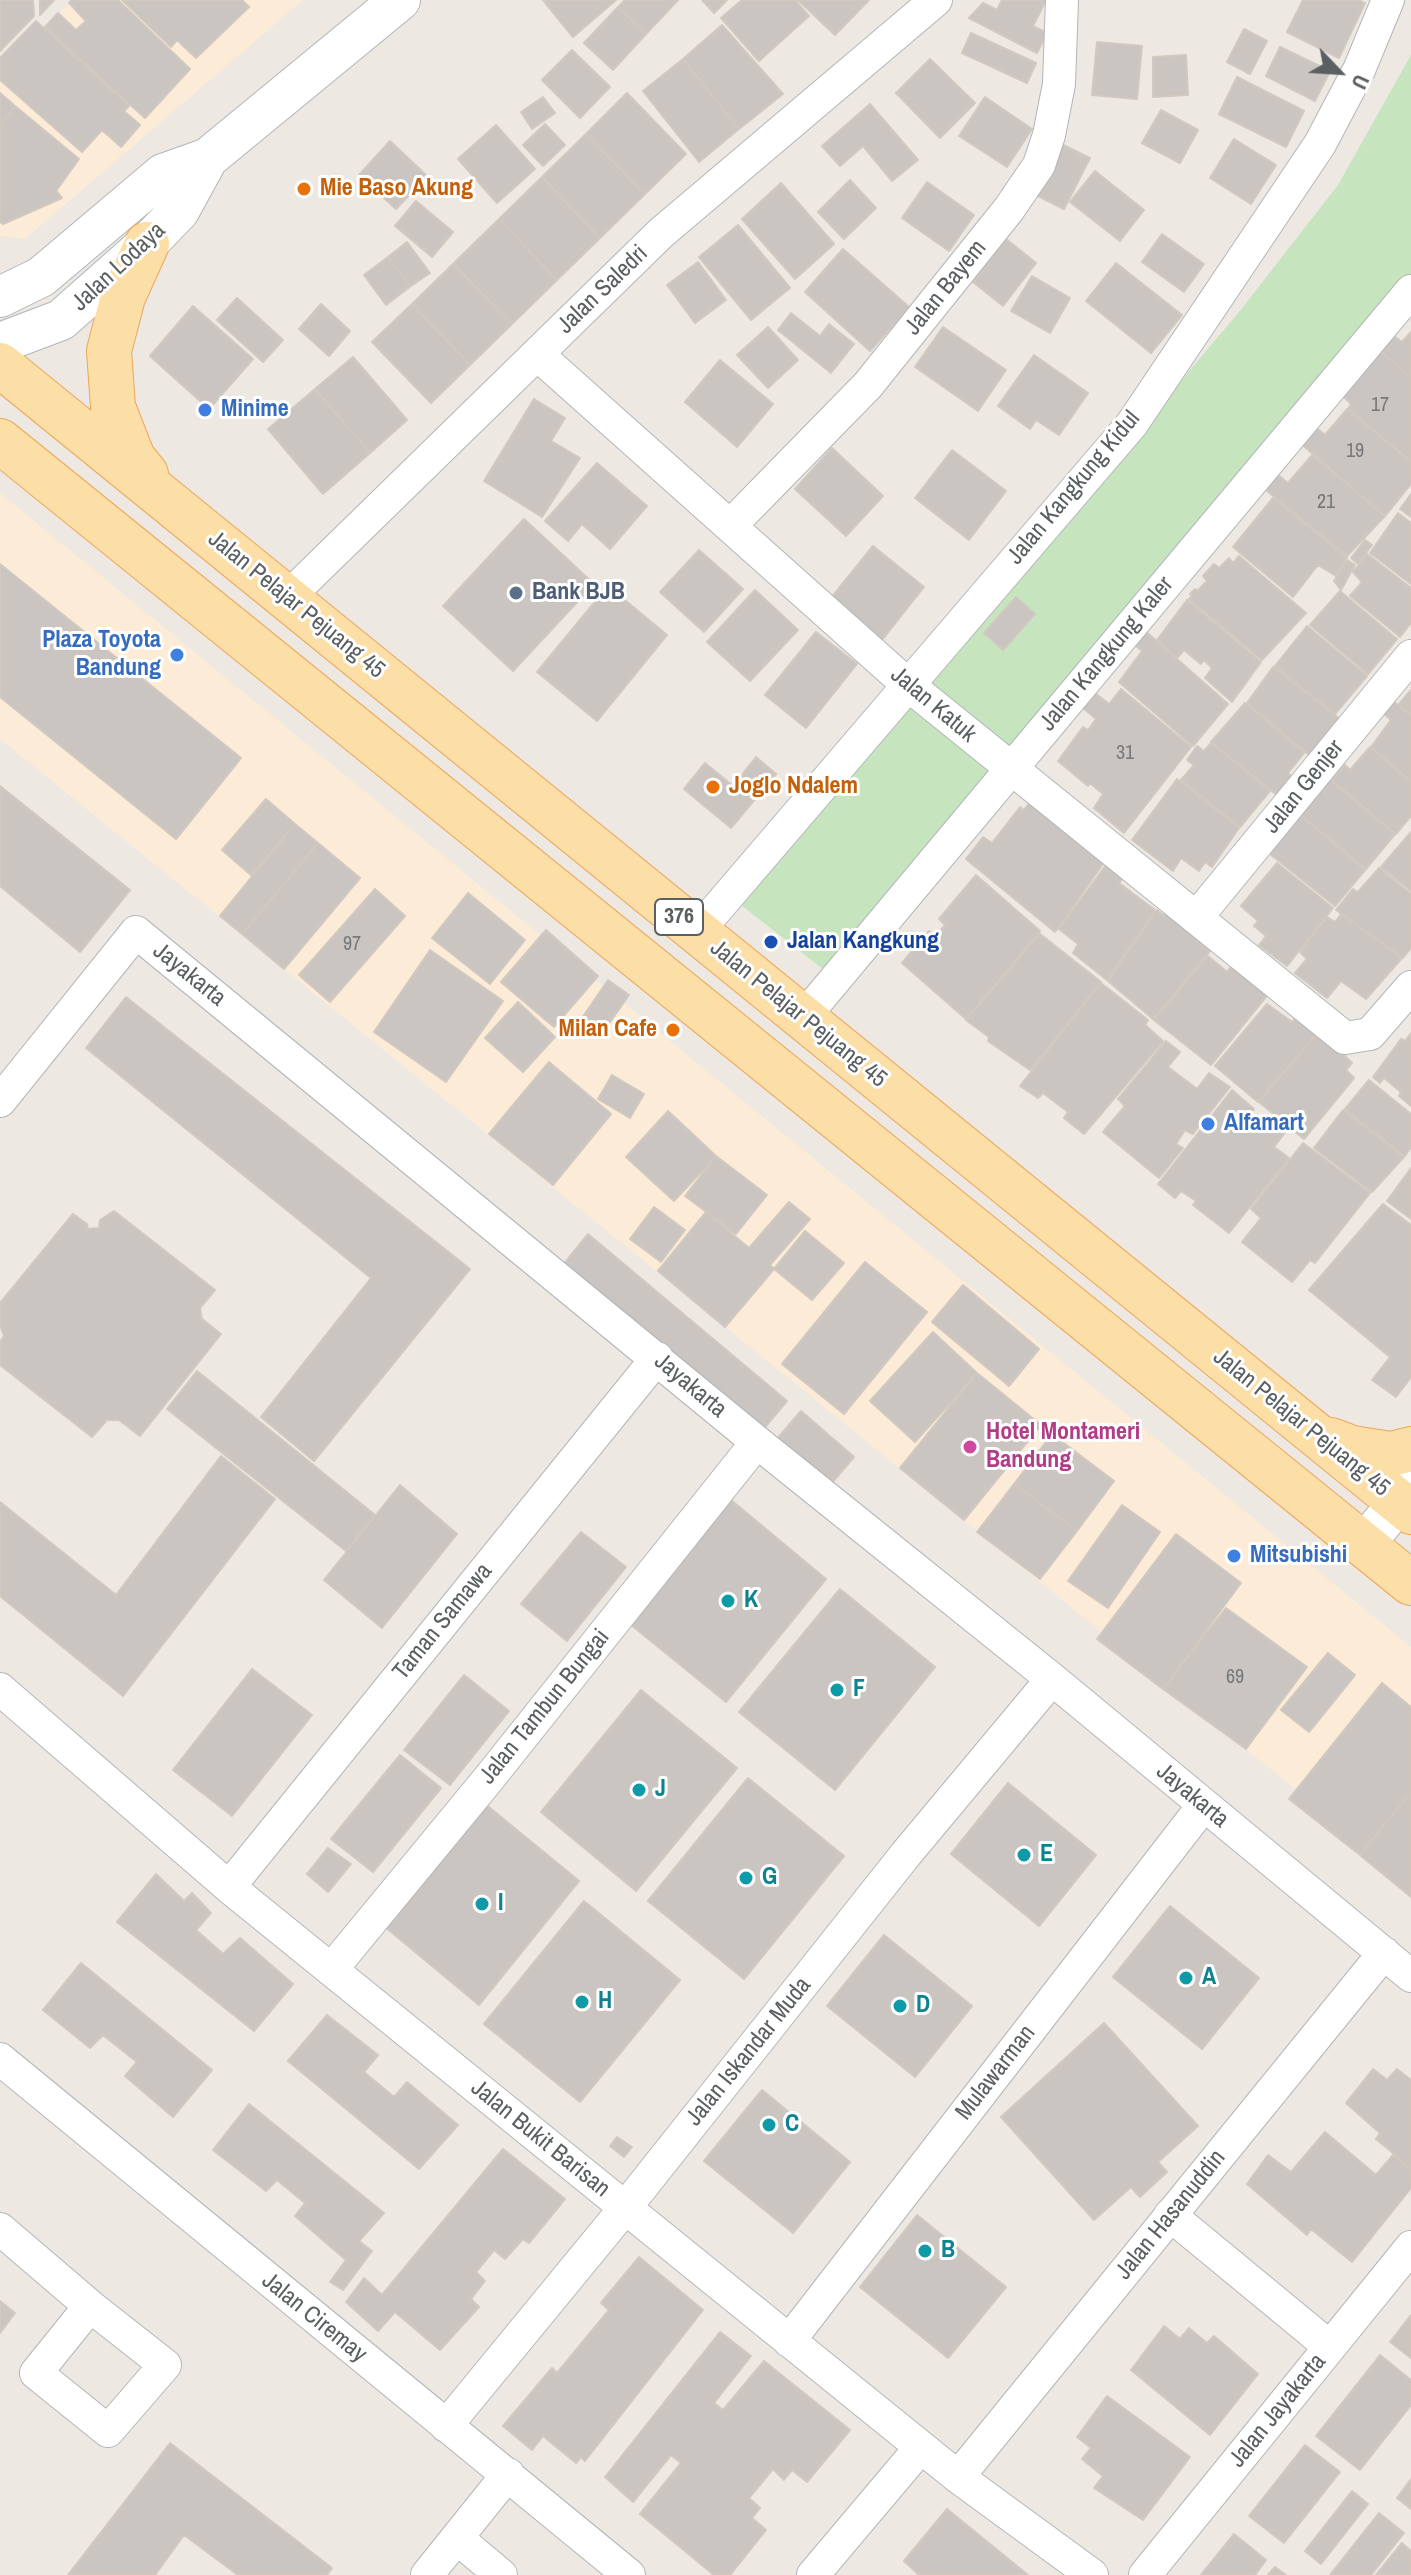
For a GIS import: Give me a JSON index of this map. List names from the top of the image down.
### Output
{
  "streets": {
    "main road": ["Jalan Pelajar Pejuang 45", "376"],
    "street": [
      "Jalan Lodaya",
      "Jalan Bayem",
      "Jalan Saledri",
      "Jalan Kangkung Kidul",
      "Jalan Kangkung Kaler",
      "Jalan Katuk",
      "Jalan Genjer",
      "Jayakarta",
      "Taman Samawa",
      "Jalan Tambun Bungai",
      "Jalan Iskandar Muda",
      "Mulawarman",
      "Jalan Bukit Barisan",
      "Jalan Hasanuddin",
      "Jalan Ciremay",
      "Jalan Jayakarta"
    ]
  },
  "crossings": [
    ["Jalan Bayem", "Jalan Katuk"],
    ["Jalan Saledri", "Jalan Pelajar Pejuang 45"],
    ["Jalan Saledri", "Jalan Katuk"],
    ["Jalan Kangkung Kidul", "Jalan Pelajar Pejuang 45"],
    ["Jalan Kangkung Kidul", "Jalan Katuk"],
    ["Jalan Pelajar Pejuang 45", "Jalan Kangkung Kaler"],
    ["Jalan Kangkung Kaler", "Jalan Katuk"],
    ["Jalan Katuk", "Jalan Genjer"],
    ["Jayakarta", "Taman Samawa"],
    ["Jayakarta", "Jalan Tambun Bungai"],
    ["Jayakarta", "Jalan Iskandar Muda"],
    ["Jayakarta", "Mulawarman"],
    ["Jayakarta", "Jalan Hasanuddin"],
    ["Taman Samawa", "Jalan Bukit Barisan"],
    ["Jalan Tambun Bungai", "Jalan Bukit Barisan"],
    ["Jalan Iskandar Muda", "Jalan Bukit Barisan"],
    ["Jalan Iskandar Muda", "Jalan Ciremay"],
    ["Mulawarman", "Jalan Bukit Barisan"],
    ["Jalan Bukit Barisan", "Jalan Hasanuddin"]
  ],
  "places": [
    "Mie Baso Akung",
    "Minime",
    "Bank BJB",
    "Plaza Toyota Bandung",
    "Joglo Ndalem",
    "Jalan Kangkung",
    "Milan Cafe",
    "Alfamart",
    "Hotel Montameri Bandung",
    "Mitsubishi",
    "K",
    "F",
    "J",
    "E",
    "G",
    "I",
    "A",
    "H",
    "D",
    "C",
    "B"
  ],
  "house_numbers": [
    "17",
    "19",
    "21",
    "31",
    "97",
    "69"
  ],
  "north": "bottom right"
}
